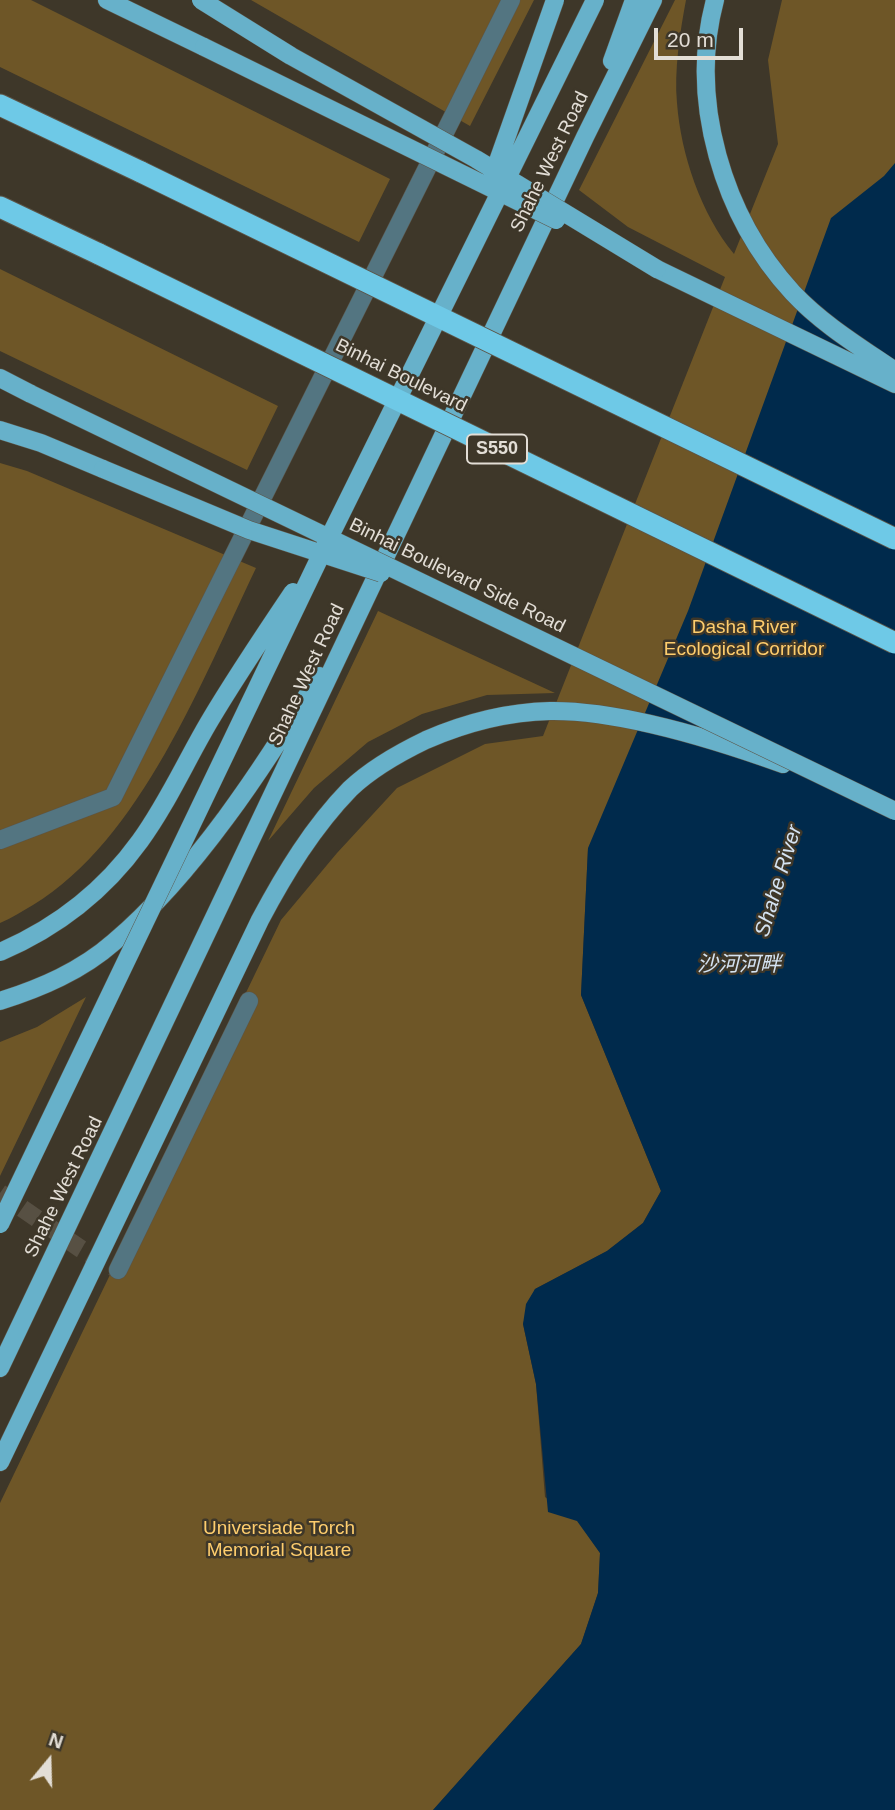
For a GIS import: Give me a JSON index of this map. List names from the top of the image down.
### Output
{
  "streets": {
    "highway": ["Binhai Boulevard", "S550"],
    "main road": ["Shahe West Road", "Binhai Boulevard Side Road"]
  },
  "water": ["Shahe River", "沙河河畔"],
  "parks": ["Dasha River Ecological Corridor", "Universiade Torch Memorial Square"],
  "scale_bar": "20 m",
  "north": "top"
}
